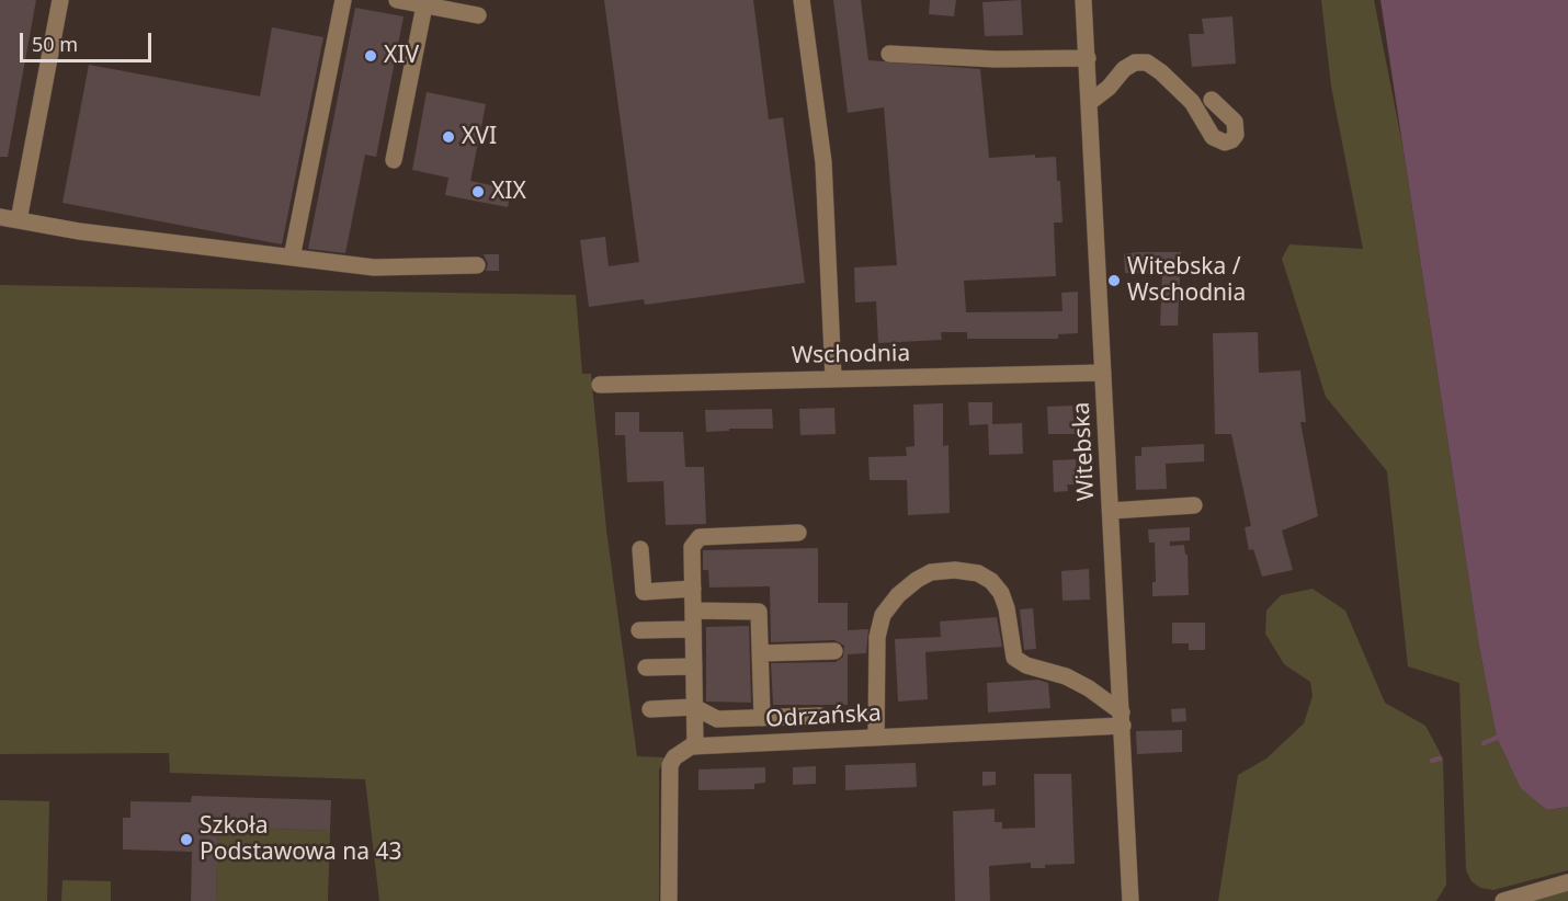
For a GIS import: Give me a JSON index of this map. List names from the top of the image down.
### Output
{
  "streets": {
    "street": ["Wschodnia", "Witebska", "Odrzańska"]
  },
  "crossings": [
    ["Wschodnia", "Witebska"],
    ["Witebska", "Odrzańska"]
  ],
  "places": [
    "XIV",
    "XVI",
    "XIX",
    "Witebska / Wschodnia",
    "Szkoła Podstawowa na 43"
  ],
  "scale_bar": "50 m"
}
